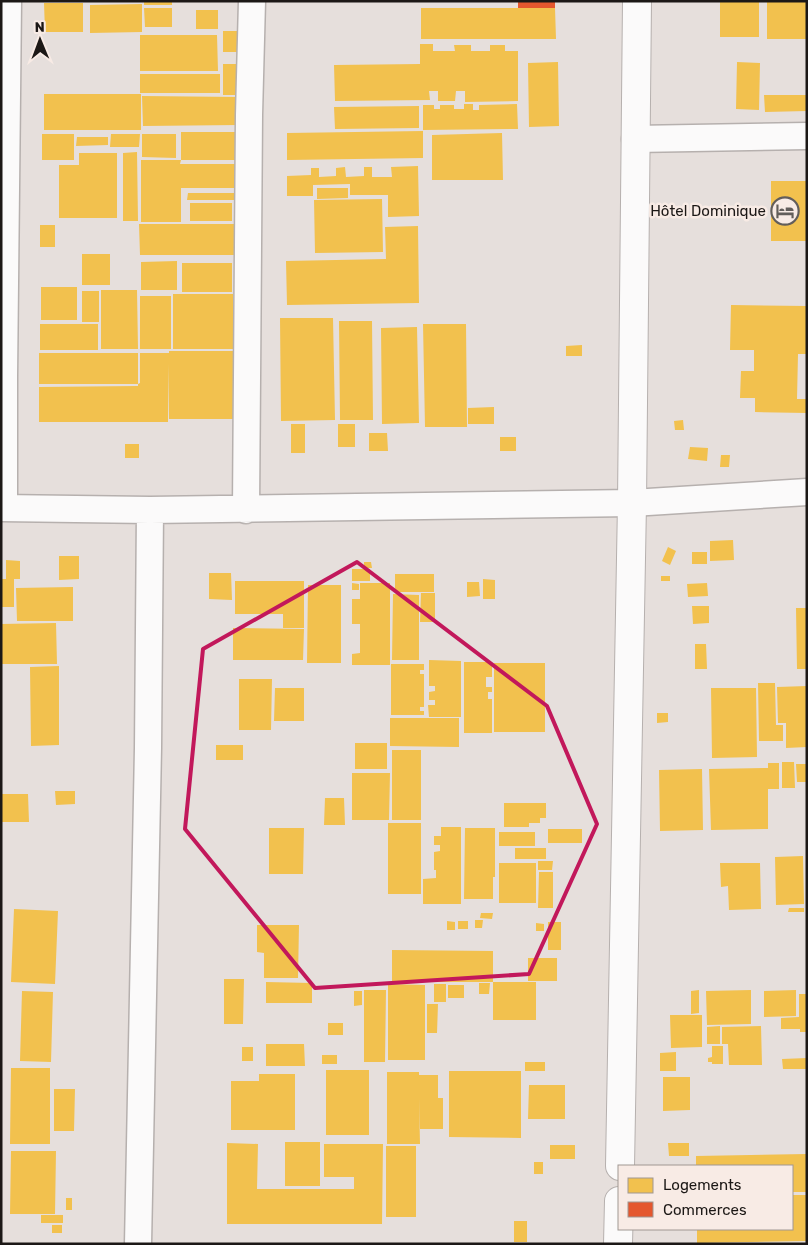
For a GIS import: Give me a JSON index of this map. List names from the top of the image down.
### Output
{
  "places": {
    "hotel": ["Hôtel Dominique"]
  },
  "legend": ["Logements", "Commerces"],
  "north": "top"
}
